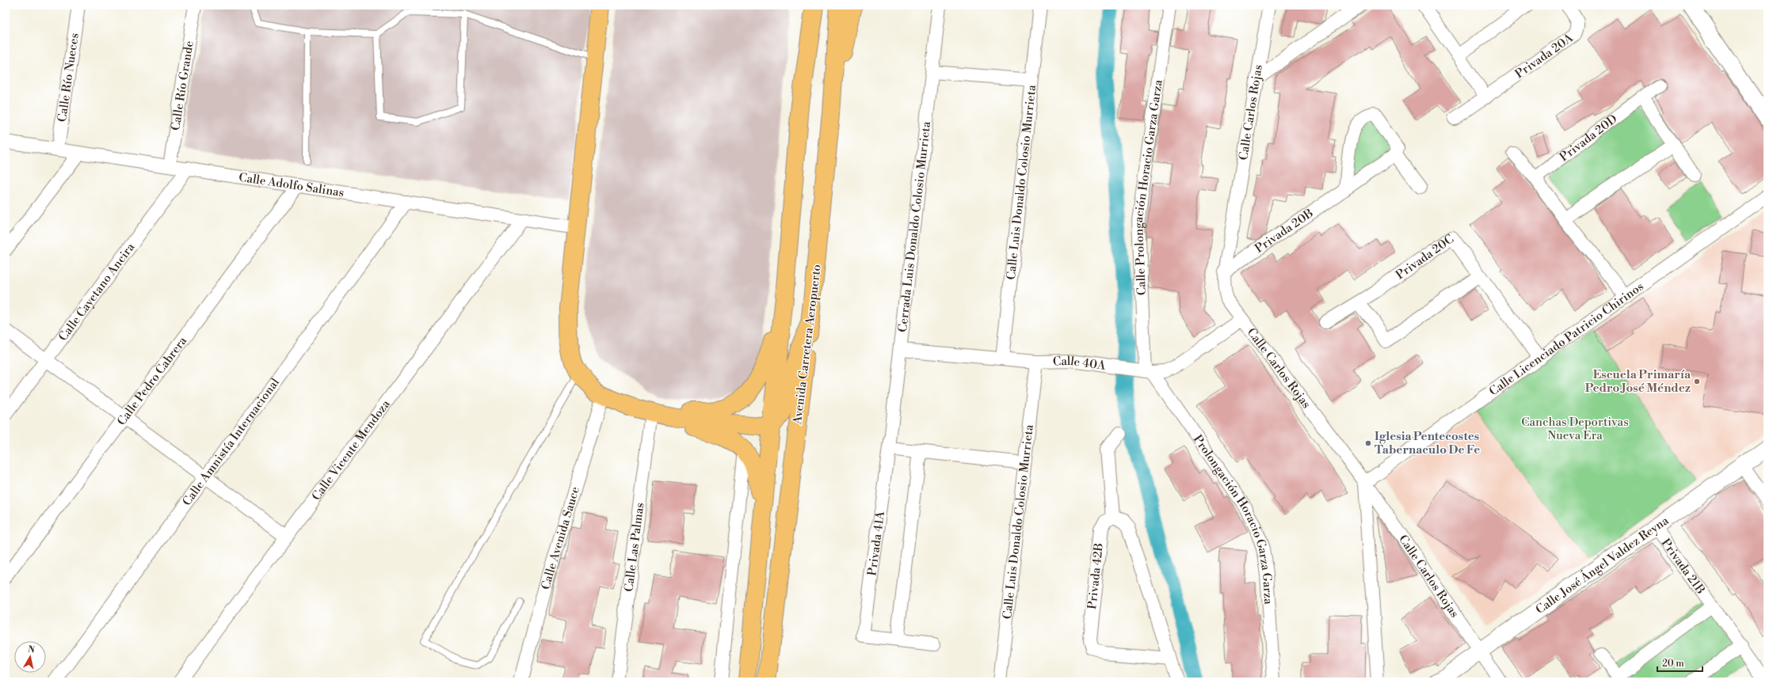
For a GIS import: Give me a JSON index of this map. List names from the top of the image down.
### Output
{
  "streets": {
    "main road": ["Avenida Carretera Aeropuerto"],
    "street": [
      "Privada 20A",
      "Calle Río Nueces",
      "Calle Río Grande",
      "Calle Carlos Rojas",
      "Privada 20D",
      "Calle Luis Donaldo Colosio Murrieta",
      "Calle Adolfo Salinas",
      "Calle Prolongación Horacio Garza Garza",
      "Cerrada Luis Donaldo Colosio Murrieta",
      "Privada 20B",
      "Privada 20C",
      "Calle Cayetano Ancira",
      "Calle Licenciado Patricio Chirinos",
      "Calle 40A",
      "Calle Pedro Cabrera",
      "Calle Amnistía Internacional",
      "Calle Vicente Mendoza",
      "Prolongación Horacio Garza Garza",
      "Calle Avenida Sauce",
      "Privada 41A",
      "Calle Las Palmas",
      "Calle José Ángel Valdez Reyna",
      "Privada 21B",
      "Privada 42B"
    ]
  },
  "crossings": [
    ["Calle Río Nueces", "Calle Adolfo Salinas"],
    ["Calle Río Grande", "Calle Adolfo Salinas"],
    ["Calle Carlos Rojas", "Privada 20B"],
    ["Calle Carlos Rojas", "Calle Licenciado Patricio Chirinos"],
    ["Calle Carlos Rojas", "Calle 40A"],
    ["Calle Carlos Rojas", "Calle José Ángel Valdez Reyna"],
    ["Calle Luis Donaldo Colosio Murrieta", "Calle 40A"],
    ["Calle Adolfo Salinas", "Calle Cayetano Ancira"],
    ["Calle Adolfo Salinas", "Calle Pedro Cabrera"],
    ["Calle Adolfo Salinas", "Calle Amnistía Internacional"],
    ["Calle Adolfo Salinas", "Calle Vicente Mendoza"],
    ["Calle Prolongación Horacio Garza Garza", "Calle 40A"],
    ["Calle Prolongación Horacio Garza Garza", "Prolongación Horacio Garza Garza"],
    ["Cerrada Luis Donaldo Colosio Murrieta", "Calle 40A"],
    ["Cerrada Luis Donaldo Colosio Murrieta", "Privada 41A"],
    ["Privada 20C", "Calle Licenciado Patricio Chirinos"],
    ["Calle 40A", "Prolongación Horacio Garza Garza"],
    ["Calle José Ángel Valdez Reyna", "Privada 21B"]
  ],
  "parks": ["Canchas Deportivas Nueva Era"],
  "places": ["Escuela Primaría Pedro José Méndez", "Iglesia Pentecostes Tabernaculo De Fe"],
  "scale_bar": "20 m",
  "north": "top"
}
